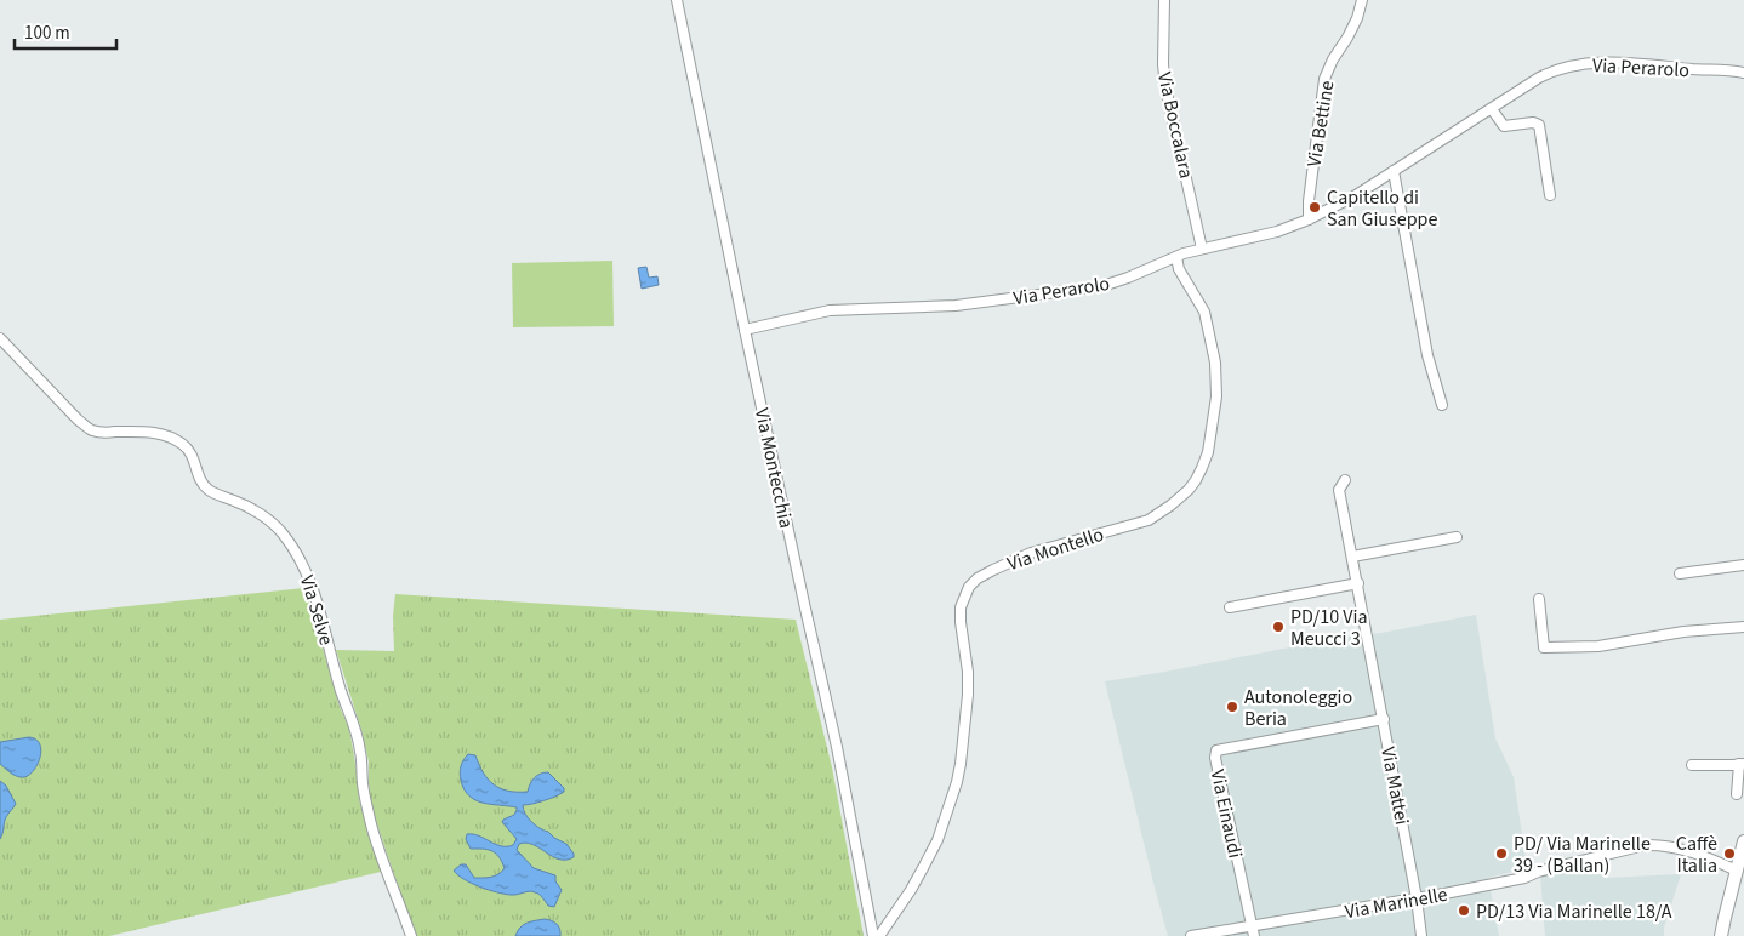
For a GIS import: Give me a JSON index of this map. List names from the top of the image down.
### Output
{
  "streets": {
    "street": [
      "Via Perarolo",
      "Via Bettine",
      "Via Boccalara",
      "Via Montecchia",
      "Via Montello",
      "Via Selve",
      "Via Mattei",
      "Via Einaudi",
      "Via Marinelle"
    ]
  },
  "crossings": [
    ["Via Perarolo", "Via Bettine"],
    ["Via Perarolo", "Via Boccalara"],
    ["Via Perarolo", "Via Montecchia"],
    ["Via Perarolo", "Via Montello"],
    ["Via Mattei", "Via Einaudi"],
    ["Via Mattei", "Via Marinelle"],
    ["Via Einaudi", "Via Marinelle"]
  ],
  "places": [
    "Capitello di San Giuseppe",
    "PD/10 Via Meucci 3",
    "Autonoleggio Beria",
    "PD/ Via Marinelle 39 - (Ballan)",
    "Caffè Italia",
    "PD/13 Via Marinelle 18/A"
  ],
  "scale_bar": "100 m"
}
